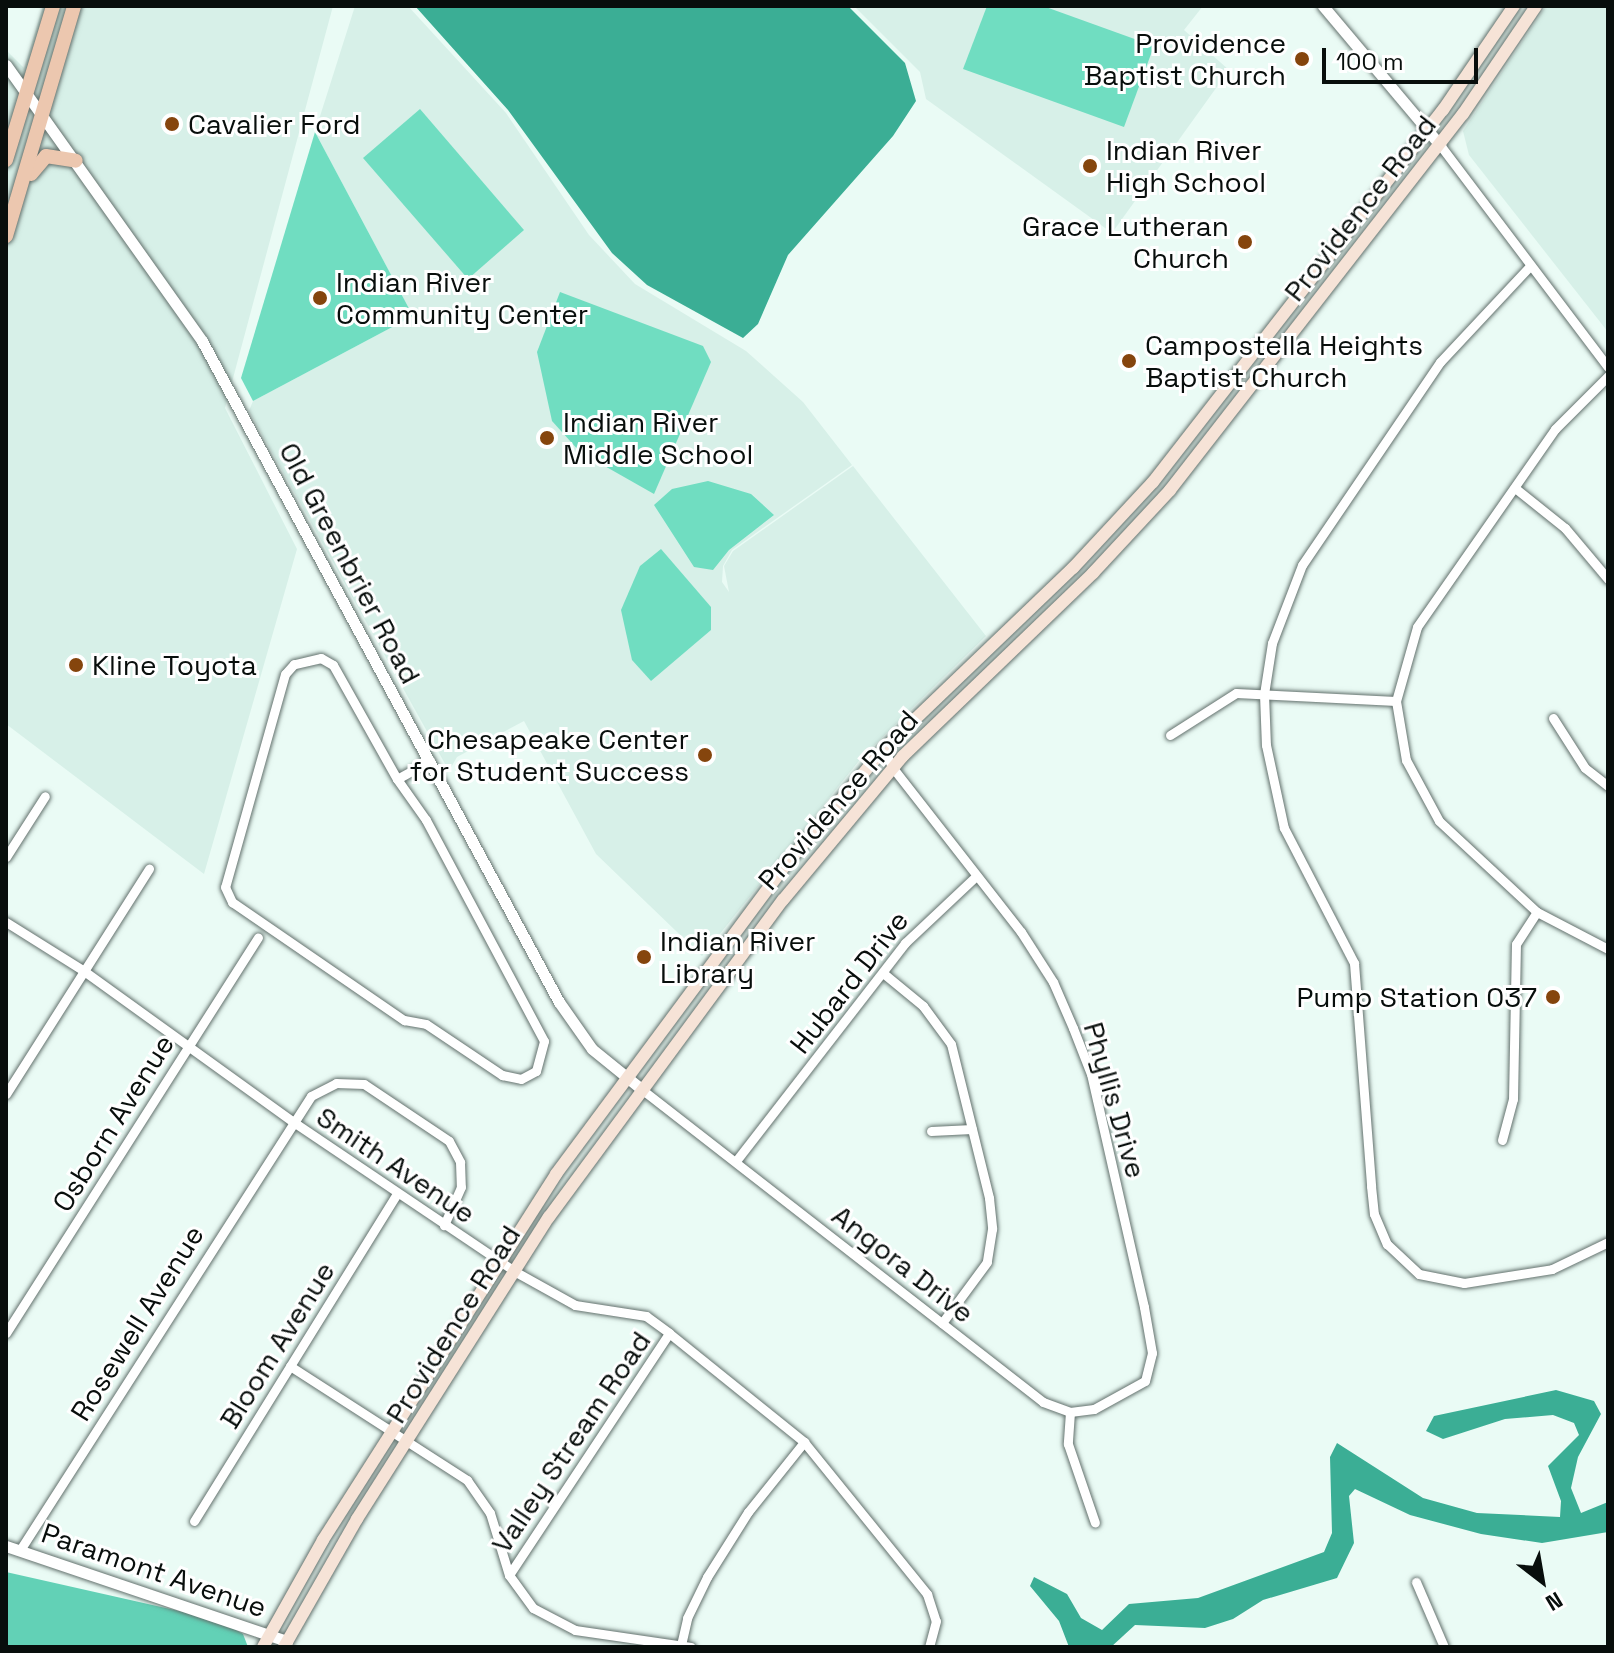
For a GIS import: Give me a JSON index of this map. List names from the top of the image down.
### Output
{
  "streets": {
    "main road": ["Providence Road"],
    "street": [
      "Old Greenbrier Road",
      "Hubard Drive",
      "Phyllis Drive",
      "Osborn Avenue",
      "Smith Avenue",
      "Angora Drive",
      "Rosewell Avenue",
      "Bloom Avenue",
      "Valley Stream Road",
      "Paramont Avenue"
    ]
  },
  "crossings": [
    ["Providence Road", "Old Greenbrier Road"],
    ["Providence Road", "Phyllis Drive"],
    ["Providence Road", "Smith Avenue"],
    ["Providence Road", "Angora Drive"],
    ["Providence Road", "Paramont Avenue"],
    ["Old Greenbrier Road", "Angora Drive"],
    ["Hubard Drive", "Phyllis Drive"],
    ["Hubard Drive", "Angora Drive"],
    ["Phyllis Drive", "Angora Drive"],
    ["Osborn Avenue", "Smith Avenue"],
    ["Smith Avenue", "Rosewell Avenue"],
    ["Smith Avenue", "Bloom Avenue"],
    ["Smith Avenue", "Valley Stream Road"],
    ["Rosewell Avenue", "Paramont Avenue"]
  ],
  "places": [
    "Providence Baptist Church",
    "Cavalier Ford",
    "Indian River High School",
    "Grace Lutheran Church",
    "Indian River Community Center",
    "Campostella Heights Baptist Church",
    "Indian River Middle School",
    "Kline Toyota",
    "Chesapeake Center for Student Success",
    "Indian River Library",
    "Pump Station 037"
  ],
  "scale_bar": "100 m",
  "north": "bottom right"
}
